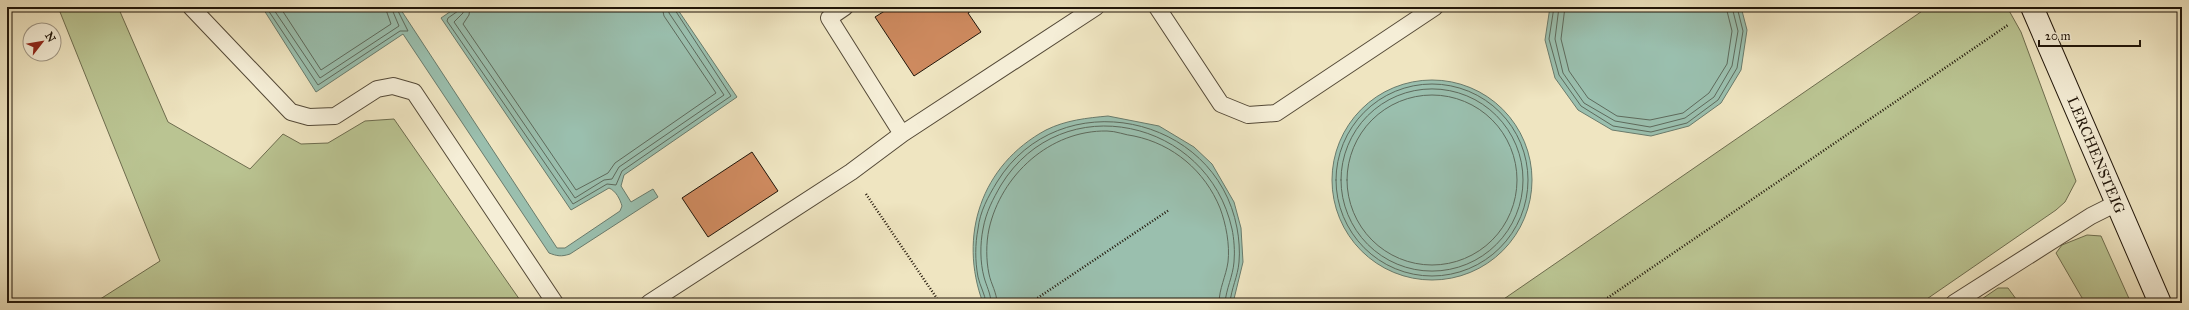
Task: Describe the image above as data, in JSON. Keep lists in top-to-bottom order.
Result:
{
  "streets": {
    "street": ["LERCHENSTEIG"]
  },
  "scale_bar": "20 m",
  "north": "top right"
}
